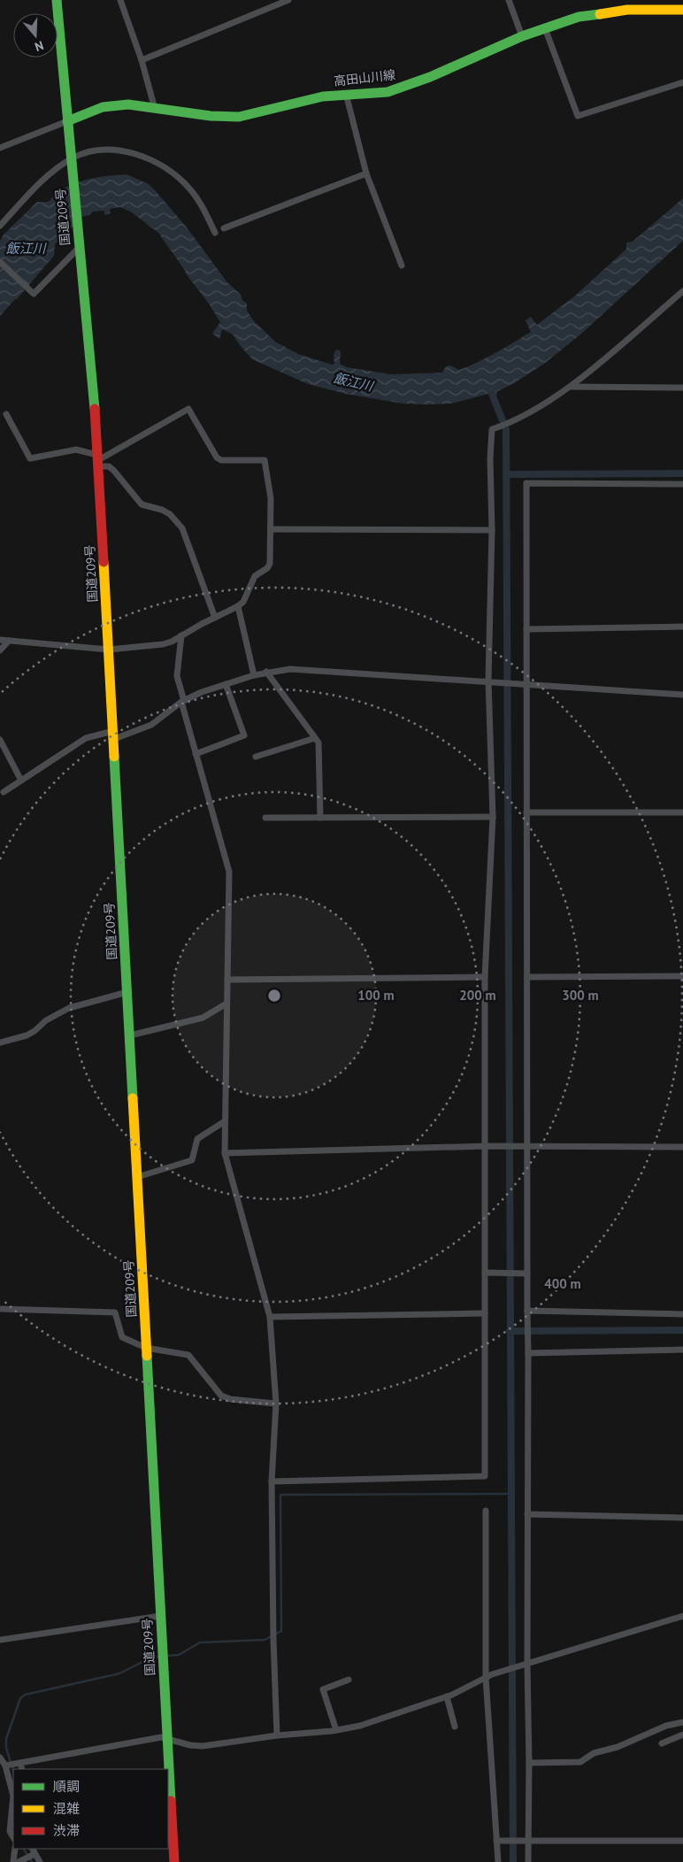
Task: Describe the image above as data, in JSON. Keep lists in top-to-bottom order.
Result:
{
  "streets": {
    "main road": ["高田山川線", "国道209号"]
  },
  "crossings": [
    ["高田山川線", "国道209号"]
  ],
  "water": ["飯江川"],
  "legend": ["順調", "混雑", "渋滞"],
  "north": "bottom",
  "rings": [
    "100 m",
    "200 m",
    "300 m",
    "400 m"
  ]
}
